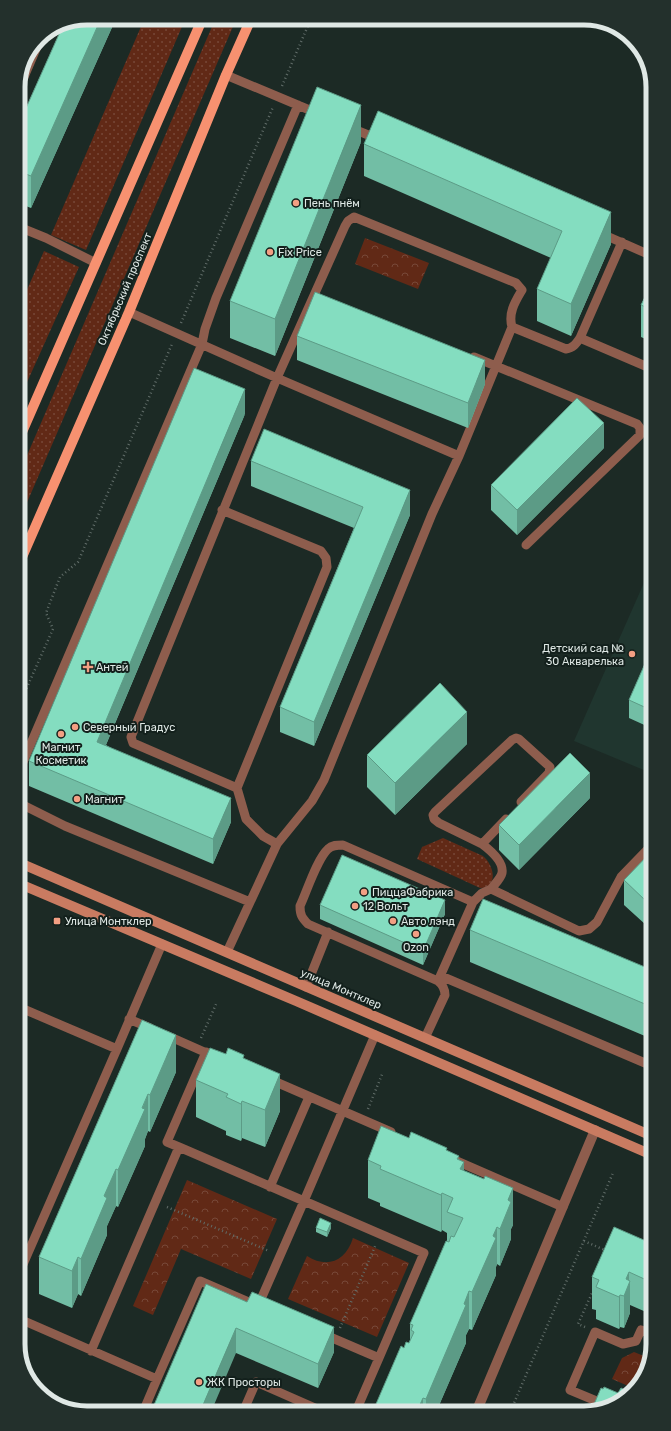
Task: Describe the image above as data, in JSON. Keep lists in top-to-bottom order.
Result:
{
  "streets": {
    "main road": ["Октябрьский проспект"],
    "street": ["улица Монтклер"]
  },
  "places": {
    "other": [
      "Пень пнём",
      "Fix Price",
      "Детский сад № 30 Акварелька",
      "Северный Градус",
      "Магнит Косметик",
      "Магнит",
      "ПиццаФабрика",
      "12 Вольт",
      "Авто лэнд",
      "Ozon",
      "ЖК Просторы"
    ],
    "health": ["Антей"],
    "transit": ["Улица Монтклер"]
  }
}
